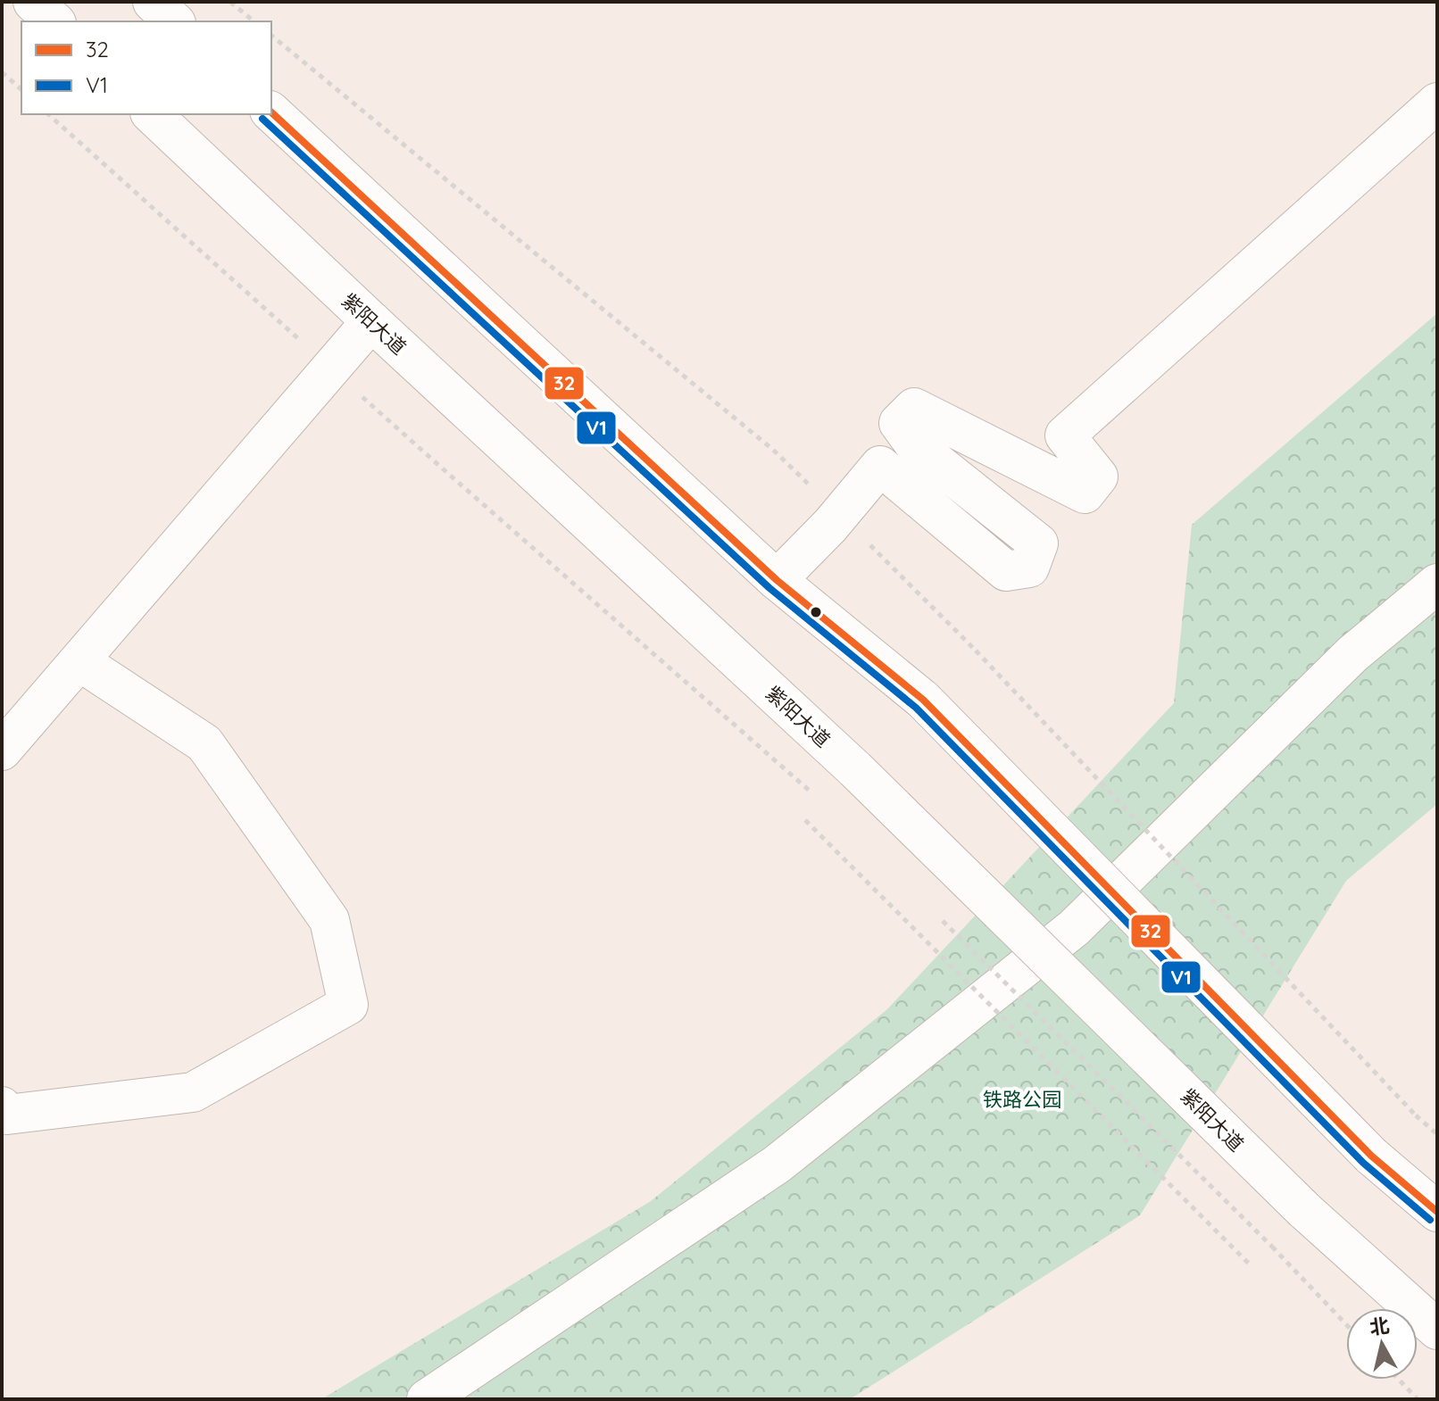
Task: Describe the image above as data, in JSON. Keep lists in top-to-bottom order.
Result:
{
  "streets": {
    "street": ["紫阳大道"]
  },
  "parks": ["铁路公园"],
  "lines": ["transit line 32", "transit line V1"],
  "legend": ["32", "V1"],
  "north": "top"
}
